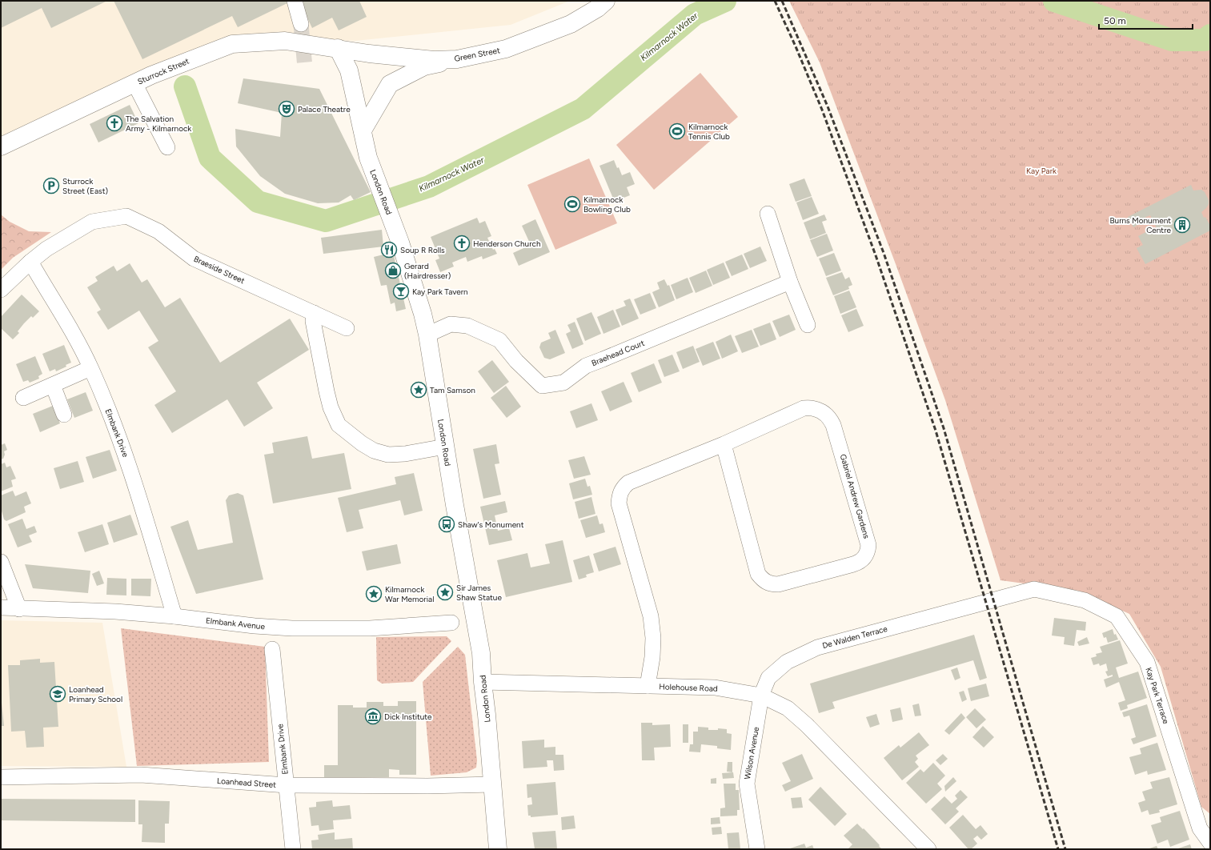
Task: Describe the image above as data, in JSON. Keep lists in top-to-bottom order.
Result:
{
  "streets": {
    "main road": ["Green Street", "Sturrock Street", "London Road"],
    "street": [
      "Braeside Street",
      "Braehead Court",
      "Elmbank Drive",
      "Gabriel Andrew Gardens",
      "Elmbank Avenue",
      "De Walden Terrace",
      "Holehouse Road",
      "Kay Park Terrace",
      "Wilson Avenue",
      "Loanhead Street"
    ]
  },
  "crossings": [
    ["Green Street", "Sturrock Street"],
    ["Green Street", "London Road"],
    ["Sturrock Street", "London Road"],
    ["London Road", "Braehead Court"],
    ["London Road", "Holehouse Road"],
    ["London Road", "Loanhead Street"],
    ["Braeside Street", "Elmbank Drive"],
    ["Elmbank Drive", "Elmbank Avenue"],
    ["Elmbank Drive", "Loanhead Street"],
    ["Gabriel Andrew Gardens", "Holehouse Road"],
    ["De Walden Terrace", "Holehouse Road"],
    ["De Walden Terrace", "Kay Park Terrace"],
    ["De Walden Terrace", "Wilson Avenue"],
    ["Holehouse Road", "Wilson Avenue"]
  ],
  "water": ["Kilmarnock Water"],
  "parks": ["Kay Park"],
  "places": {
    "theatre": ["Palace Theatre"],
    "church": ["The Salvation Army - Kilmarnock", "Henderson Church"],
    "sports": ["Kilmarnock Tennis Club", "Kilmarnock Bowling Club"],
    "parking": ["Sturrock Street (East)"],
    "building": ["Burns Monument Centre"],
    "restaurant": ["Soup R Rolls"],
    "shop": ["Gerard (Hairdresser)"],
    "bar": ["Kay Park Tavern"],
    "place": ["Tam Samson", "Sir James Shaw Statue", "Kilmarnock War Memorial"],
    "bus stop": ["Shaw's Monument"],
    "school or university": ["Loanhead Primary School"],
    "museum": ["Dick Institute"]
  },
  "scale_bar": "50 m"
}
